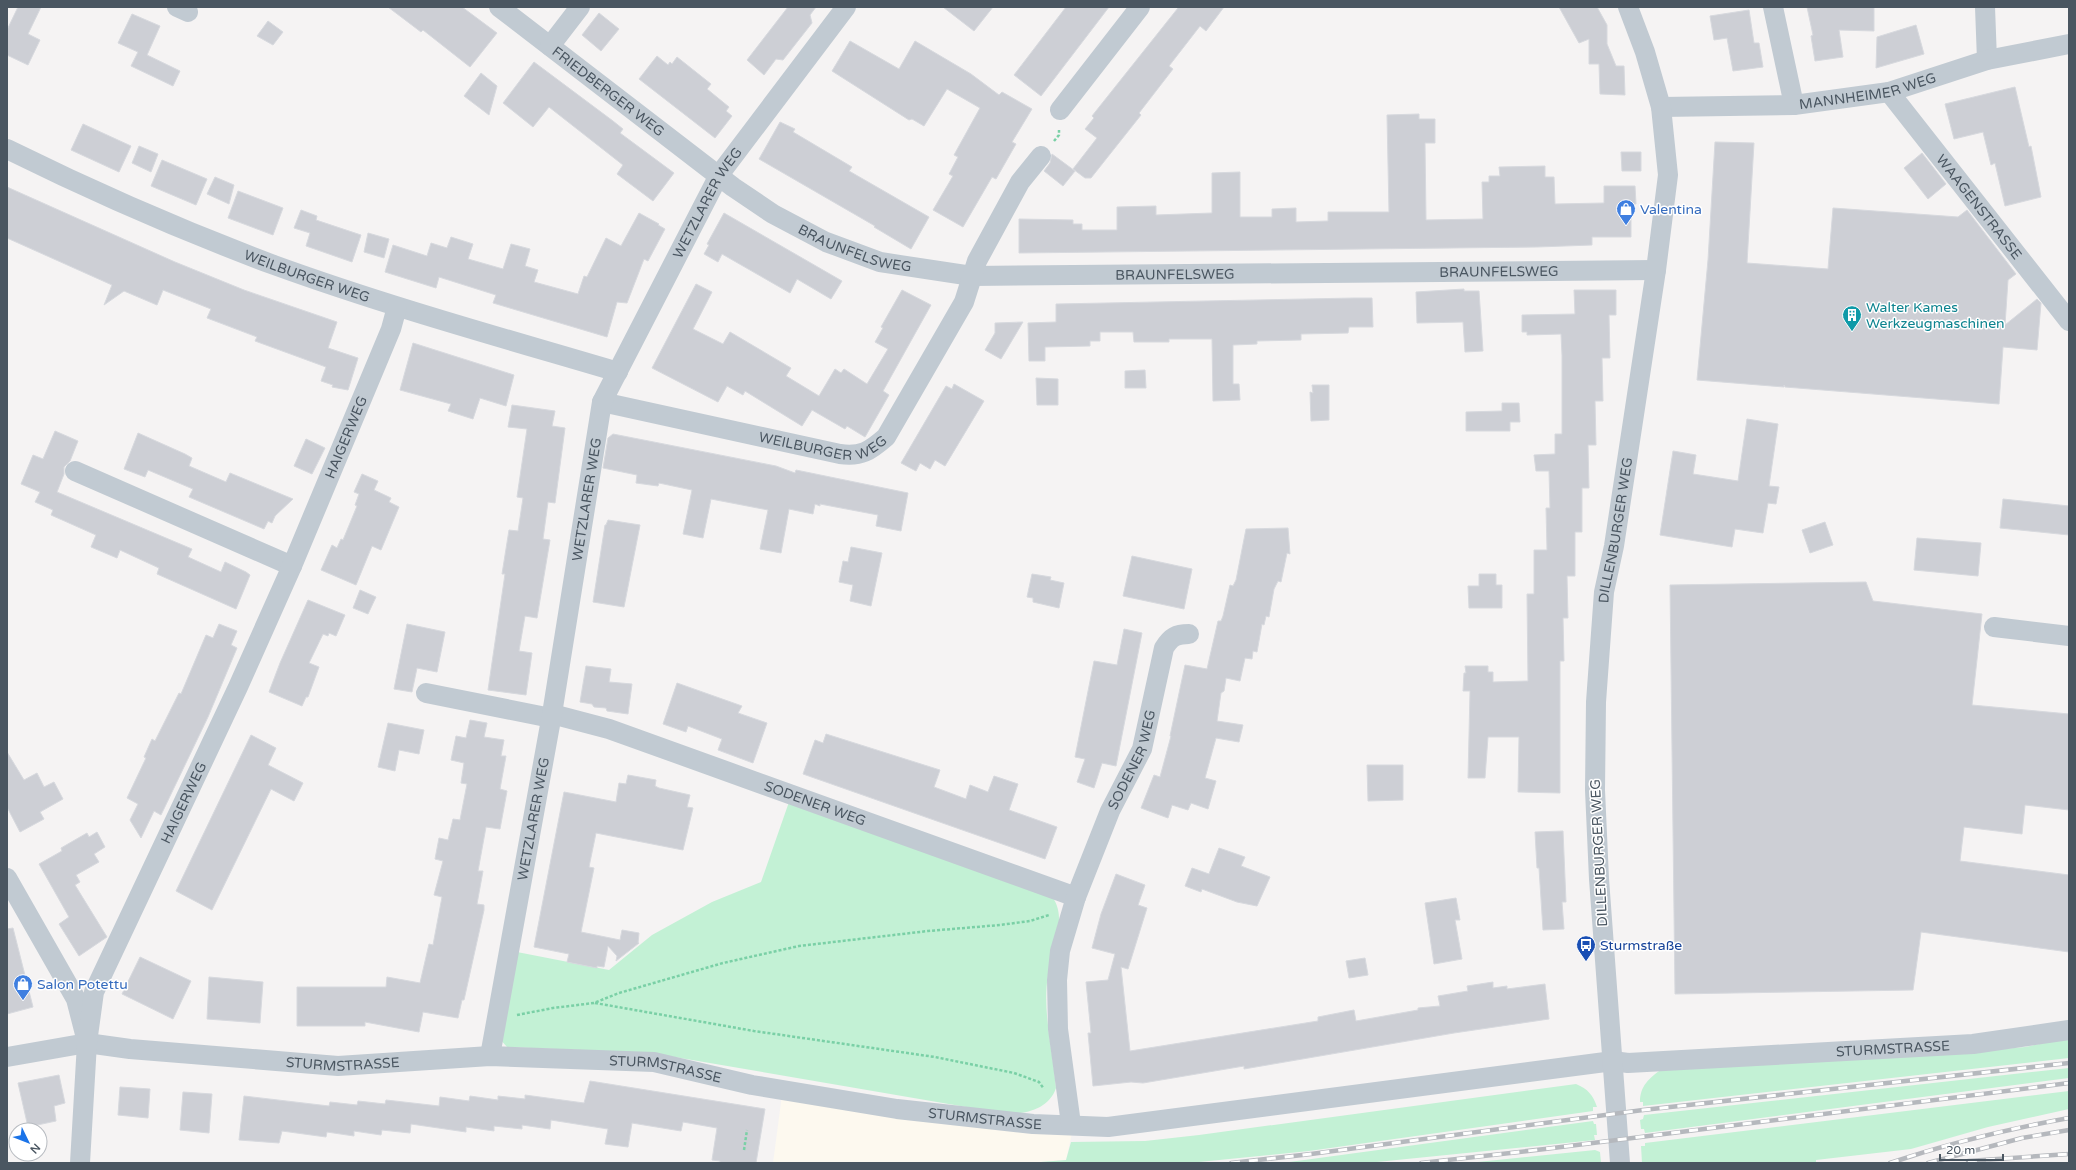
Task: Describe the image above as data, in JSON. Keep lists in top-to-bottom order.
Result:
{
  "streets": {
    "street": [
      "MANNHEIMER WEG",
      "FRIEDBERGER WEG",
      "WETZLARER WEG",
      "WAAGENSTRASSE",
      "BRAUNFELSWEG",
      "WEILBURGER WEG",
      "HAIGERWEG",
      "DILLENBURGER WEG",
      "SODENER WEG",
      "STURMSTRASSE"
    ]
  },
  "crossings": [
    ["MANNHEIMER WEG", "WAAGENSTRASSE"],
    ["MANNHEIMER WEG", "DILLENBURGER WEG"],
    ["FRIEDBERGER WEG", "WETZLARER WEG"],
    ["FRIEDBERGER WEG", "BRAUNFELSWEG"],
    ["WETZLARER WEG", "BRAUNFELSWEG"],
    ["WETZLARER WEG", "WEILBURGER WEG"],
    ["WETZLARER WEG", "SODENER WEG"],
    ["WETZLARER WEG", "STURMSTRASSE"],
    ["BRAUNFELSWEG", "WEILBURGER WEG"],
    ["BRAUNFELSWEG", "DILLENBURGER WEG"],
    ["WEILBURGER WEG", "HAIGERWEG"],
    ["HAIGERWEG", "STURMSTRASSE"],
    ["DILLENBURGER WEG", "STURMSTRASSE"],
    ["SODENER WEG", "STURMSTRASSE"]
  ],
  "places": {
    "shop": ["Valentina", "Salon Potettu"],
    "building": ["Walter Kames Werkzeugmaschinen"],
    "bus stop": ["Sturmstraße"]
  },
  "scale_bar": "20 m",
  "north": "bottom right"
}
